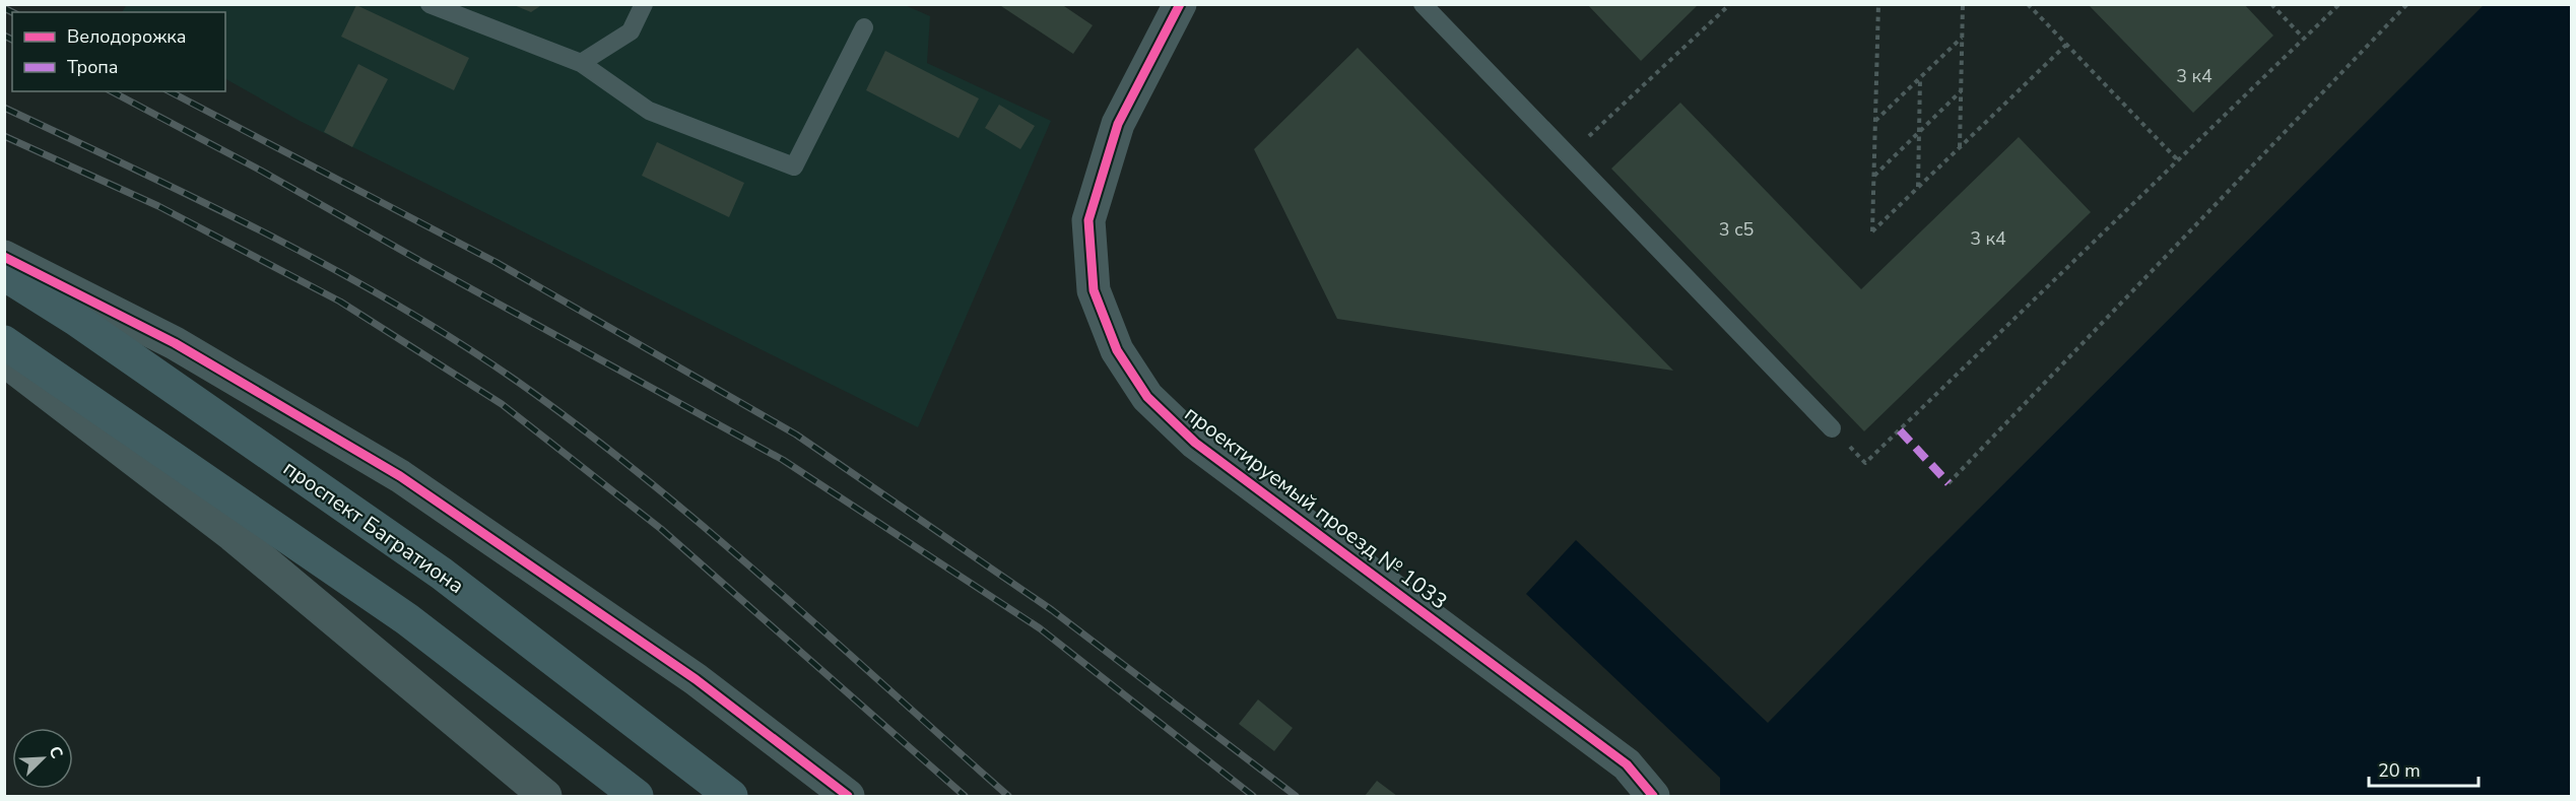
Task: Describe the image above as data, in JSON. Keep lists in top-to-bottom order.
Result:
{
  "streets": {
    "main road": ["проспект Багратиона"],
    "street": ["проектируемый проезд № 1033"]
  },
  "house_numbers": ["3 к4", "3 c5", "3 к4"],
  "legend": ["Велодорожка", "Тропа"],
  "scale_bar": "20 m",
  "north": "top right"
}
